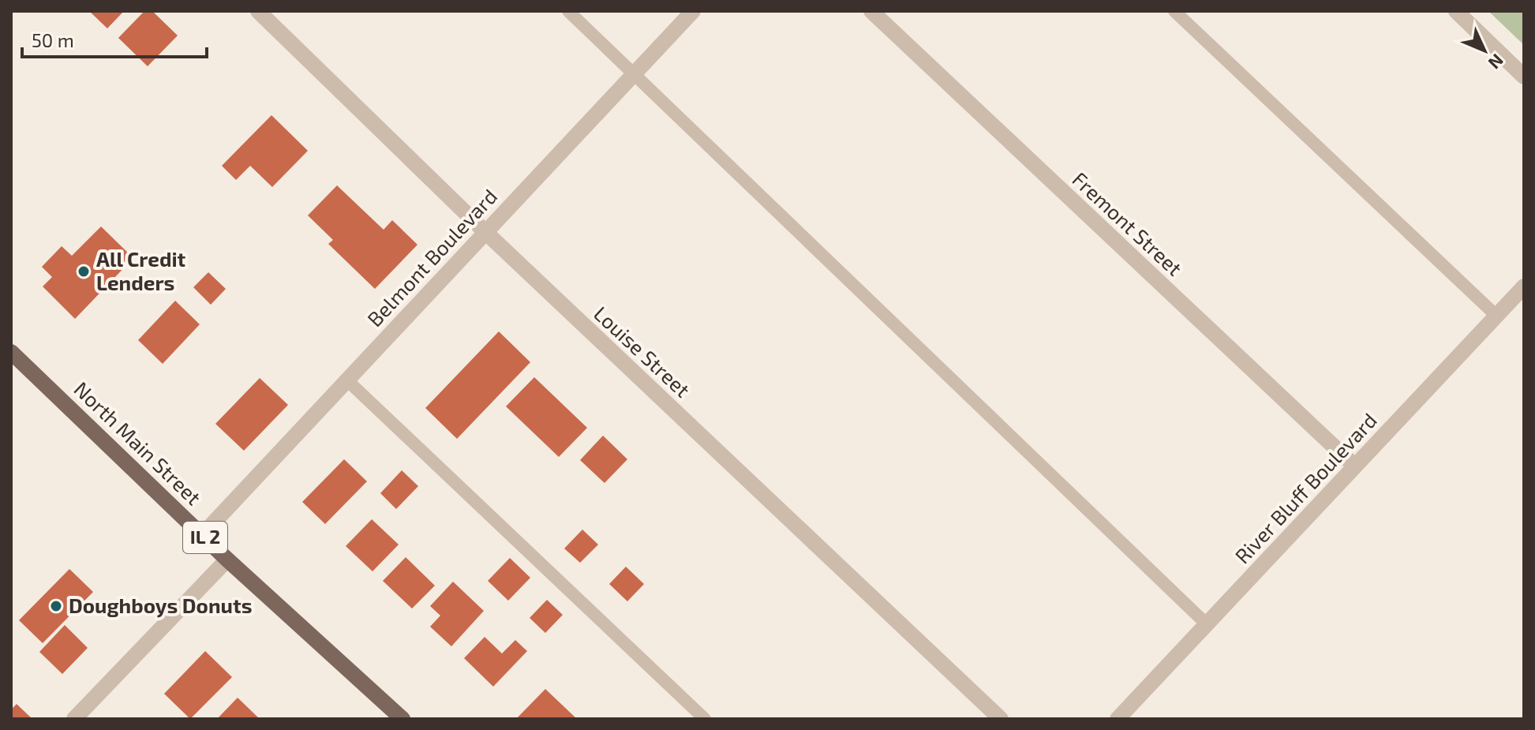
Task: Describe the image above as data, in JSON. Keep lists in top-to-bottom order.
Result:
{
  "streets": {
    "main road": ["North Main Street", "IL 2"],
    "street": [
      "Fremont Street",
      "Belmont Boulevard",
      "Louise Street",
      "River Bluff Boulevard"
    ]
  },
  "crossings": [
    ["Fremont Street", "River Bluff Boulevard"],
    ["Belmont Boulevard", "Louise Street"],
    ["Belmont Boulevard", "North Main Street"]
  ],
  "places": ["All Credit Lenders", "Doughboys Donuts"],
  "scale_bar": "50 m",
  "north": "bottom right"
}
